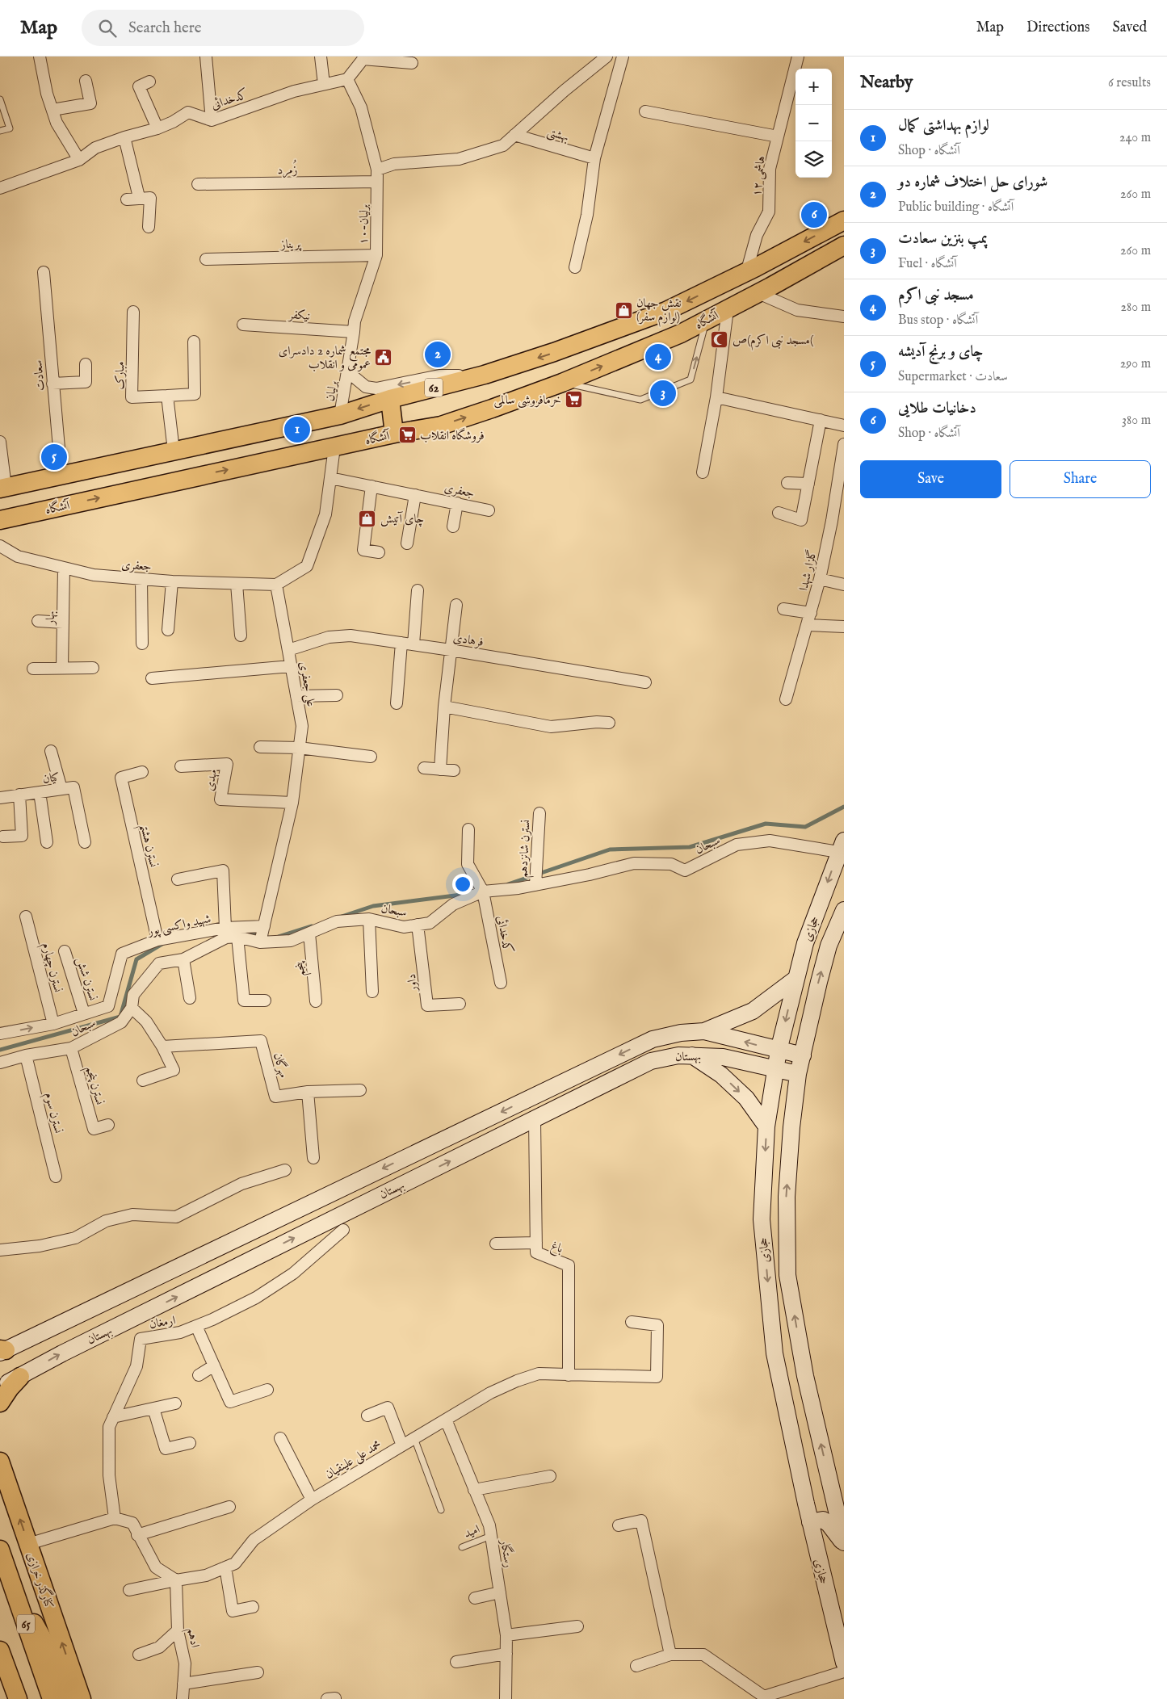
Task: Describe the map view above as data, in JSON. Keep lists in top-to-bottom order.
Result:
{
  "streets": {
    "main road": [
      "آتشگاه",
      "62",
      "حجازی",
      "بهستان",
      "کنارگذر خرازی",
      "65"
    ],
    "street": [
      "کدخدائی",
      "بهشتی",
      "زُمرد",
      "۱۲ هاشمی",
      "۱۰-برلیان",
      "پریناز",
      "نیکفر",
      "سعادت",
      "مبارک",
      "برلیان",
      "جعفری",
      "گلزار شهدا",
      "بهار",
      "فرهادی",
      "علی جعفری",
      "کیان",
      "مهدی",
      "سبحان",
      "نسترن هشتم",
      "نسترن شانزدهم",
      "شهید واکسی پور",
      "نسترن چهارم",
      "پنجم",
      "نسترن شش",
      "داور",
      "مهرگان",
      "نسترن پنجم",
      "نسترن سوم",
      "باغ",
      "ارمغان",
      "محمد علی علینقیان",
      "رستگار",
      "ادهم"
    ],
    "lane": ["امید"]
  },
  "crossings": [
    ["کدخدائی", "۱۰-برلیان"],
    ["کدخدائی", "سبحان"],
    ["زُمرد", "۱۰-برلیان"],
    ["۱۲ هاشمی", "آتشگاه"],
    ["۱۰-برلیان", "پریناز"],
    ["۱۰-برلیان", "نیکفر"],
    ["۱۰-برلیان", "برلیان"],
    ["آتشگاه", "سعادت"],
    ["آتشگاه", "برلیان"],
    ["جعفری", "بهار"],
    ["جعفری", "علی جعفری"],
    ["فرهادی", "علی جعفری"],
    ["علی جعفری", "مهدی"],
    ["علی جعفری", "سبحان"],
    ["علی جعفری", "شهید واکسی پور"],
    ["سبحان", "نسترن شانزدهم"],
    ["سبحان", "حجازی"],
    ["سبحان", "پنجم"],
    ["سبحان", "داور"],
    ["سبحان", "نسترن پنجم"],
    ["سبحان", "نسترن سوم"],
    ["نسترن هشتم", "شهید واکسی پور"],
    ["شهید واکسی پور", "نسترن چهارم"],
    ["شهید واکسی پور", "نسترن شش"],
    ["حجازی", "بهستان"],
    ["بهستان", "باغ"],
    ["باغ", "محمد علی علینقیان"],
    ["محمد علی علینقیان", "رستگار"],
    ["محمد علی علینقیان", "ادهم"],
    ["امید", "رستگار"]
  ],
  "places": {
    "shop": ["نقش جهان (لوازم سفر)", "چای آتیش"],
    "mosque": ["مسجد نبی اکرم)ص("],
    "public building": ["مجتمع شماره 2 دادسرای عمومی و انقلاب"],
    "supermarket": ["خرمافروشی سالمی", "فروشگاه انقلاب"]
  },
  "page": {
    "header": "Map",
    "search": "Search here",
    "nav": ["Map", "Directions", "Saved"],
    "heading": ["Nearby", "6 results"],
    "map_buttons": ["+", "−"],
    "list": [
      {
        "mark": "1",
        "name": "لوازم بهداشتی کمال",
        "note": "Shop · آتشگاه",
        "value": "240 m"
      },
      {
        "mark": "2",
        "name": "شورای حل اختلاف شماره دو",
        "note": "Public building · آتشگاه",
        "value": "260 m"
      },
      {
        "mark": "3",
        "name": "پمپ بنزین سعادت",
        "note": "Fuel · آتشگاه",
        "value": "260 m"
      },
      {
        "mark": "4",
        "name": "مسجد نبی اکرم",
        "note": "Bus stop · آتشگاه",
        "value": "280 m"
      },
      {
        "mark": "5",
        "name": "چای و برنج آدیشه",
        "note": "Supermarket · سعادت",
        "value": "290 m"
      },
      {
        "mark": "6",
        "name": "دخانیات طلایی",
        "note": "Shop · آتشگاه",
        "value": "380 m"
      }
    ],
    "pins": [
      "6",
      "2",
      "4",
      "3",
      "1",
      "5"
    ],
    "buttons": ["Save", "Share"]
  }
}
